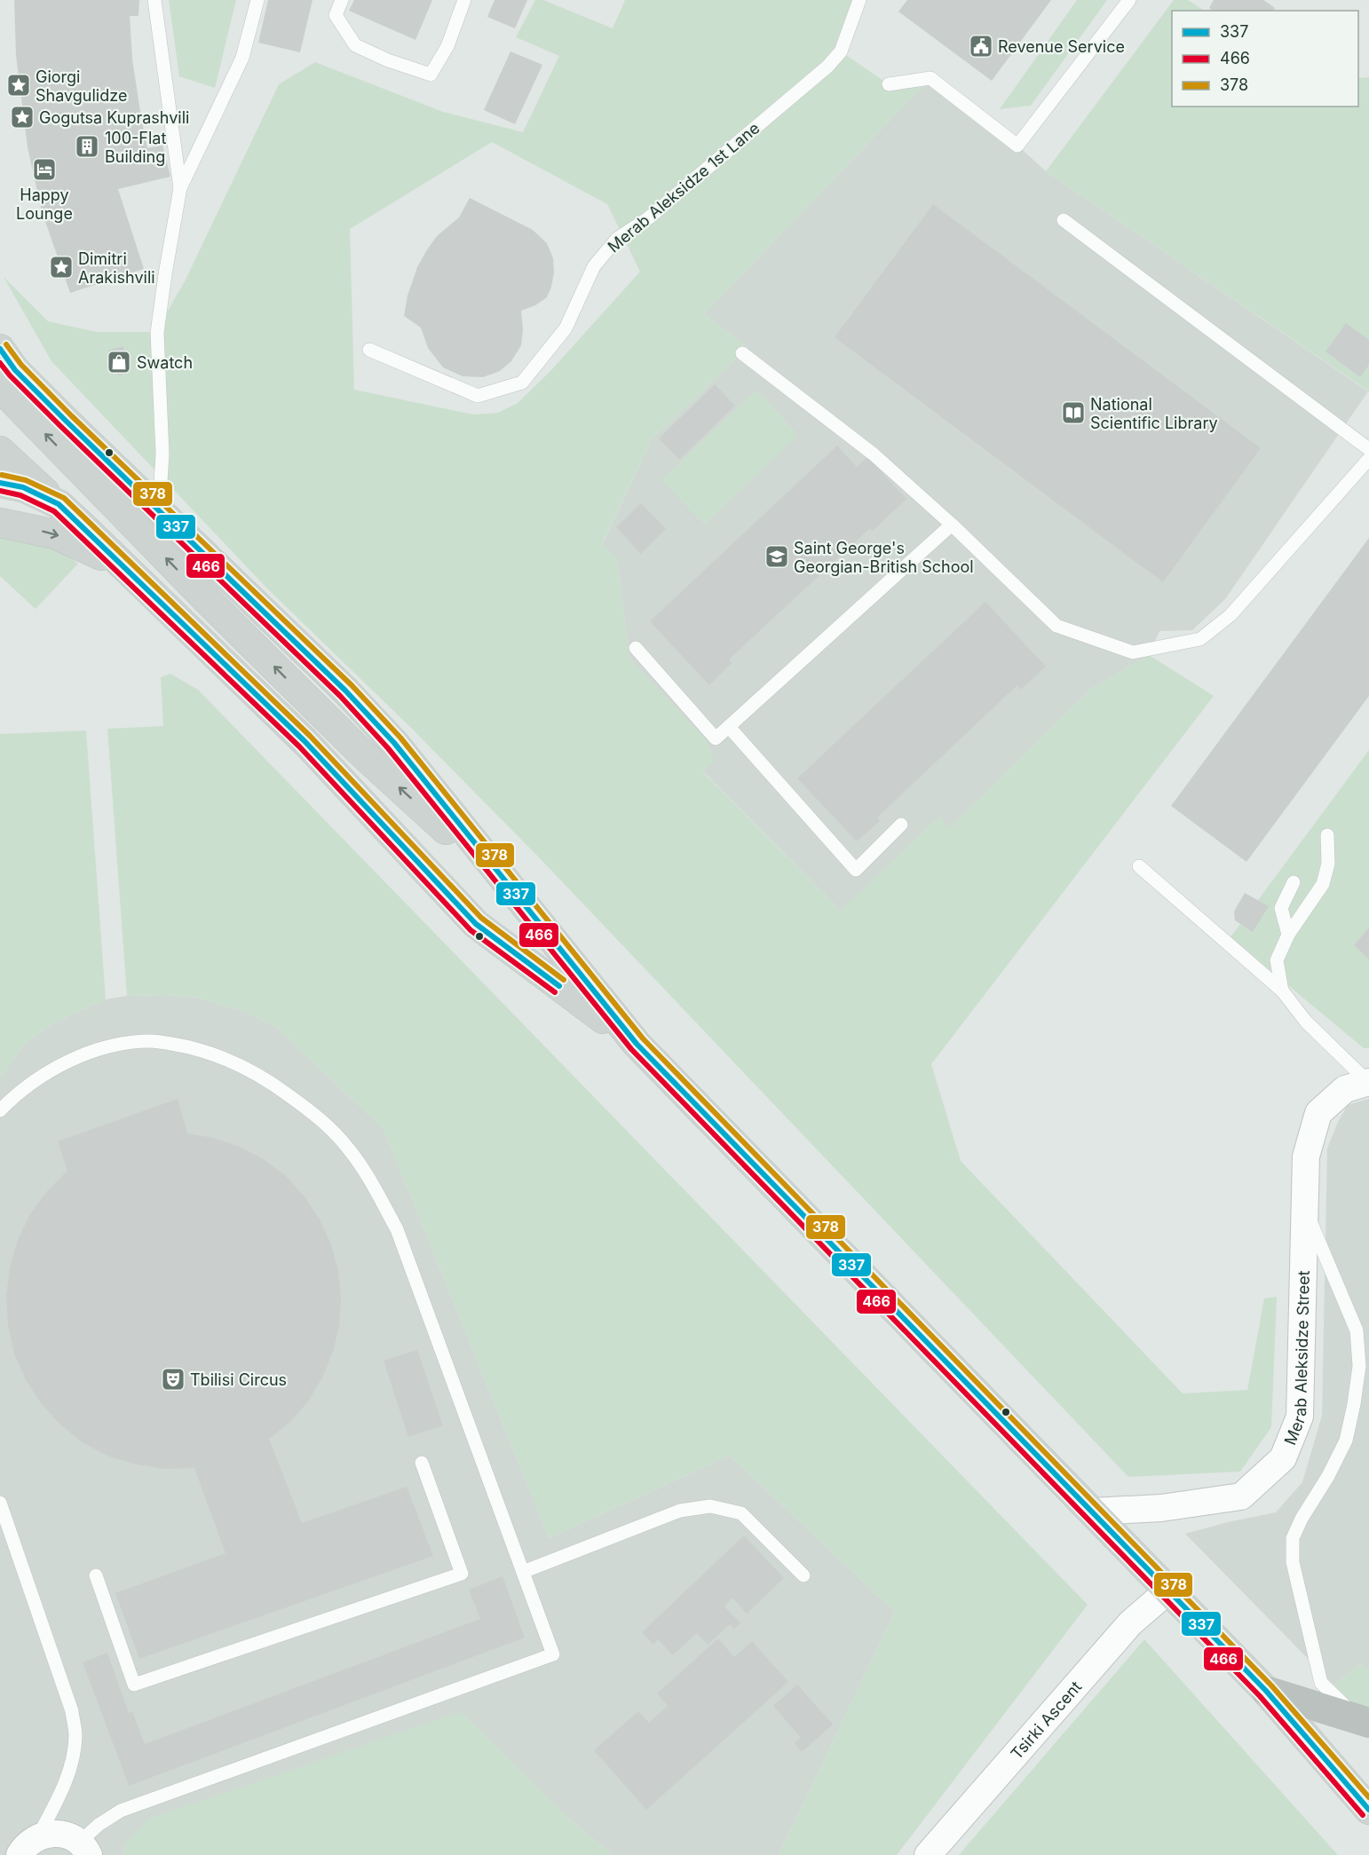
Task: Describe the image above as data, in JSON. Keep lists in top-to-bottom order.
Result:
{
  "streets": {
    "street": ["Merab Aleksidze Street", "Tsirki Ascent"],
    "lane": ["Merab Aleksidze 1st Lane"]
  },
  "places": {
    "public building": ["Revenue Service"],
    "place": ["Giorgi Shavgulidze", "Gogutsa Kuprashvili", "Dimitri Arakishvili"],
    "building": ["100-Flat Building"],
    "hotel": ["Happy Lounge"],
    "shop": ["Swatch"],
    "library": ["National Scientific Library"],
    "school or university": ["Saint George's Georgian-British School"],
    "theatre": ["Tbilisi Circus"]
  },
  "lines": ["transit line 378", "transit line 337", "transit line 466"],
  "legend": ["337", "466", "378"]
}
